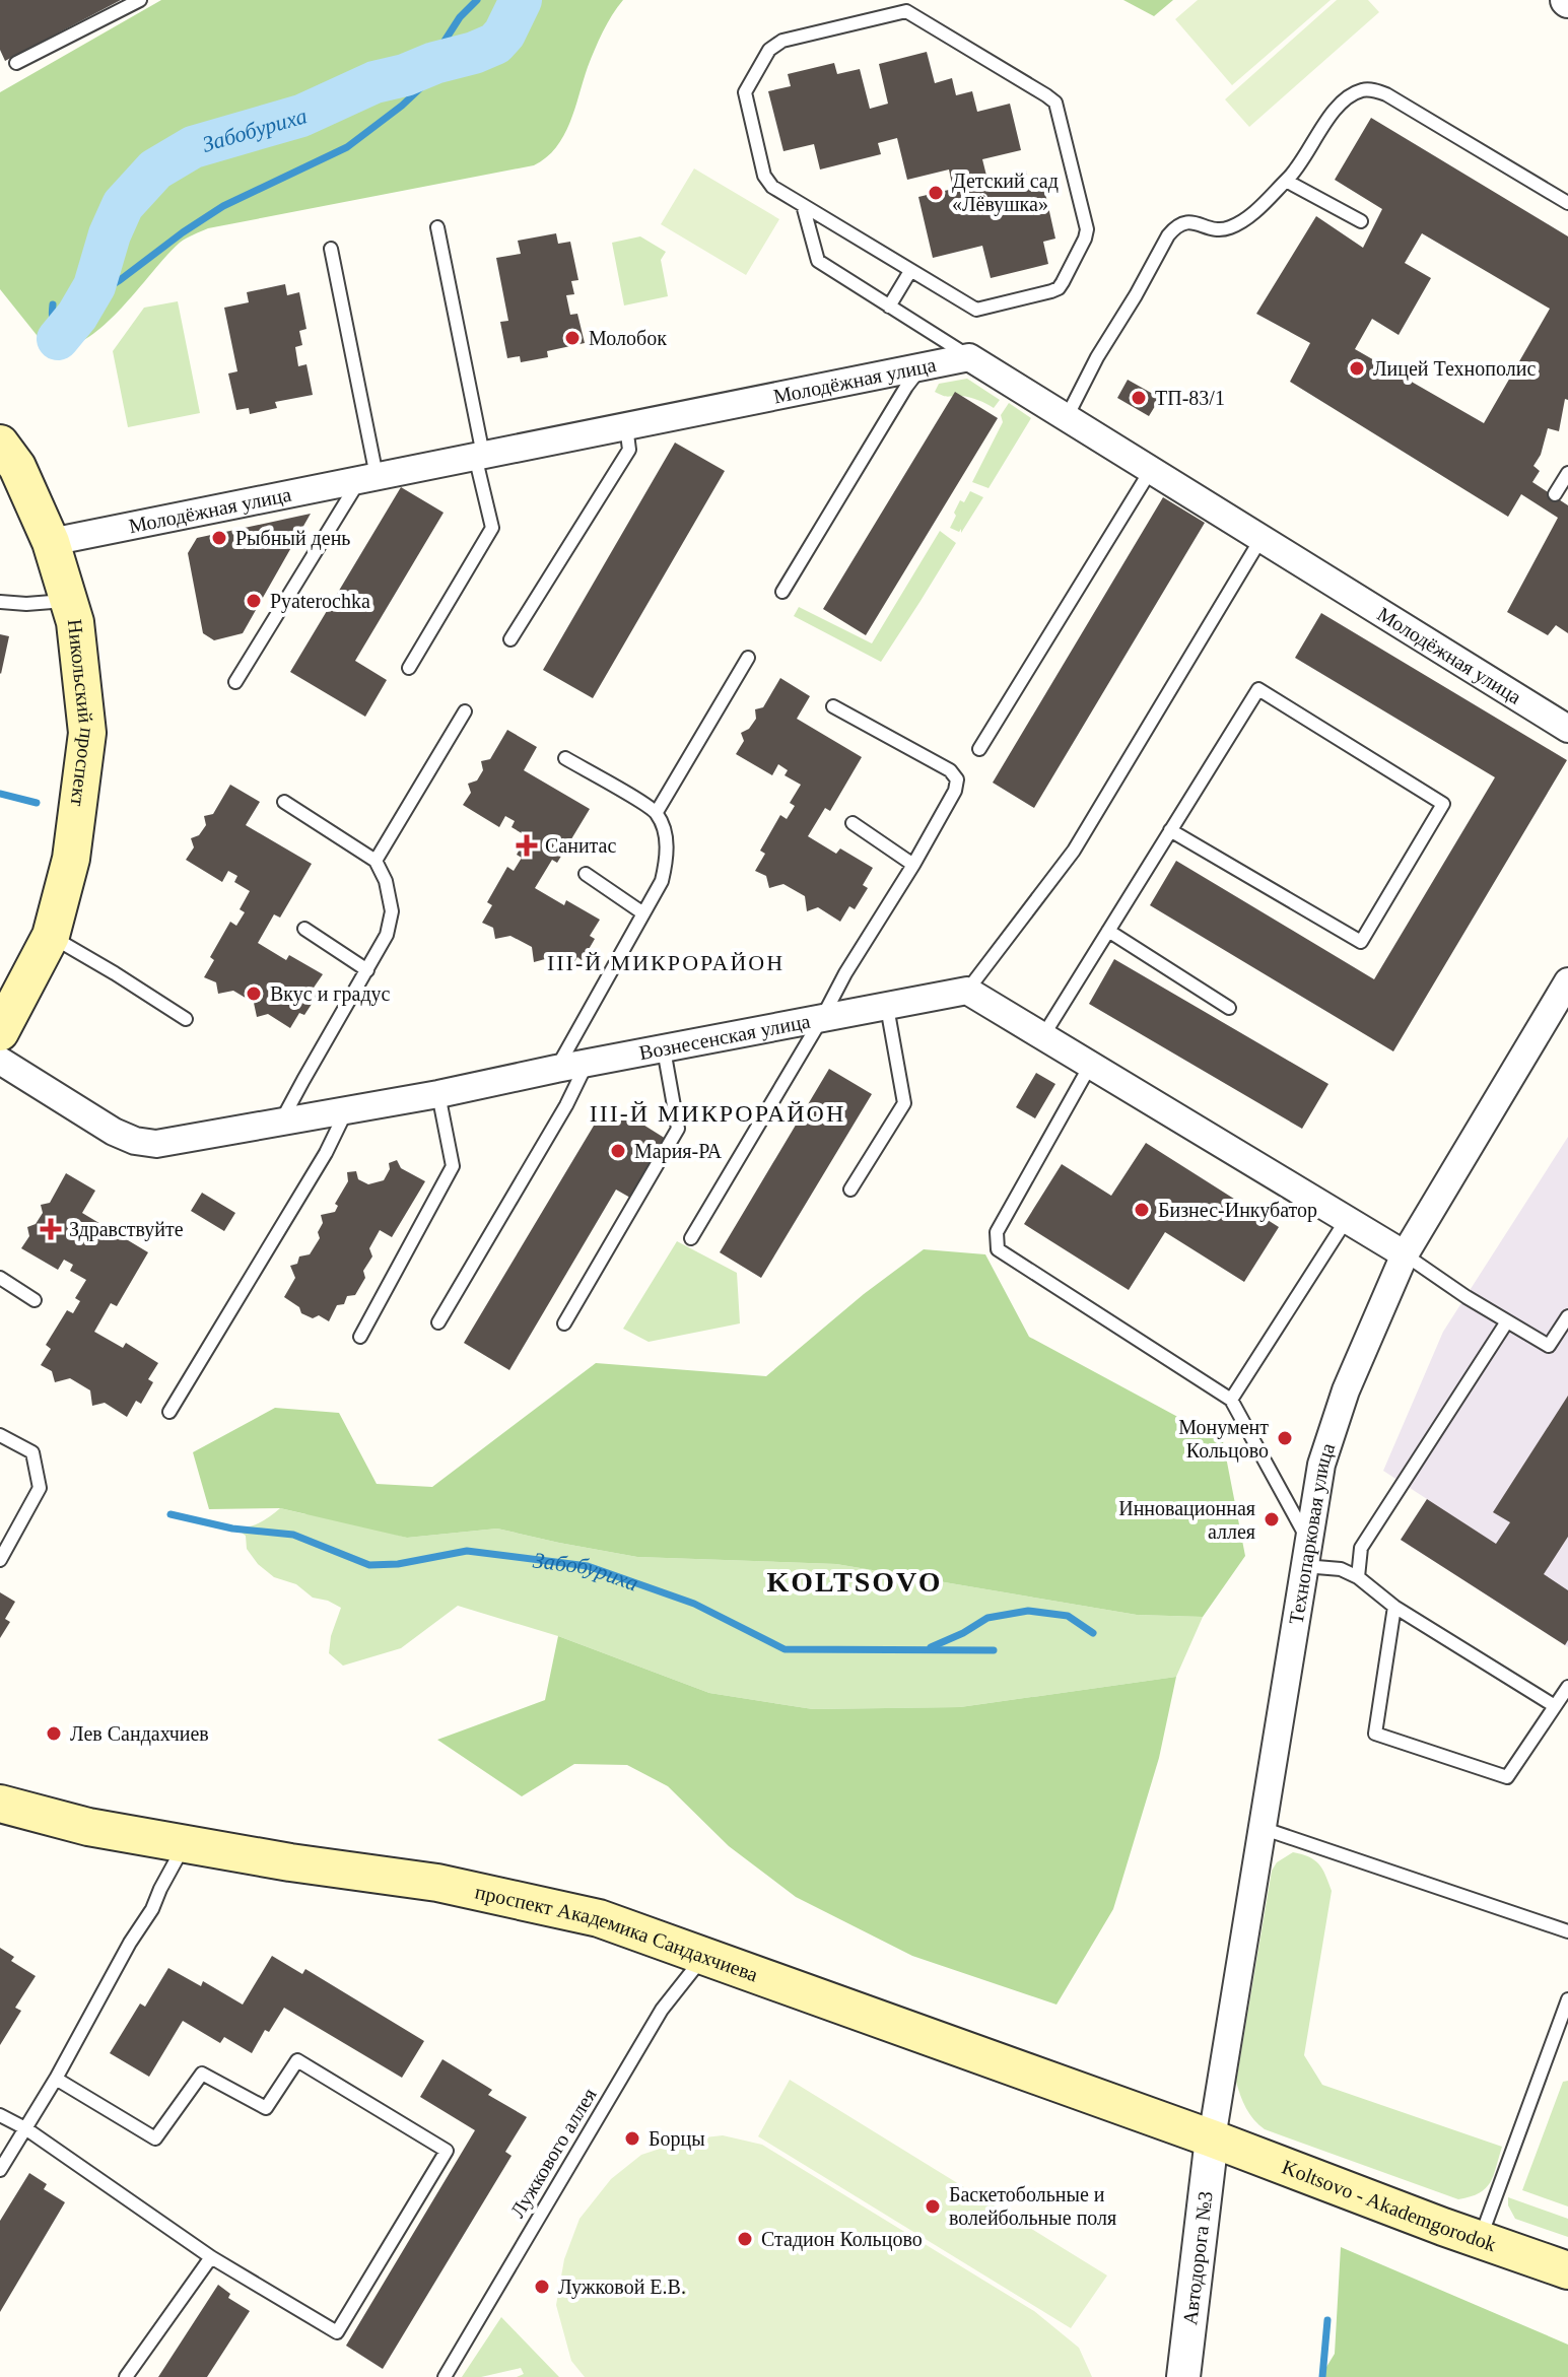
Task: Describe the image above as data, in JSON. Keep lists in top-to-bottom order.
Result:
{
  "streets": {
    "main road": ["Никольский проспект", "проспект Академика Сандахчиева", "Koltsovo - Akademgorodok"],
    "street": [
      "Молодёжная улица",
      "Вознесенская улица",
      "Технопарковая улица",
      "Автодорога №3"
    ],
    "lane": ["Лужкового аллея"]
  },
  "crossings": [
    ["Молодёжная улица", "Никольский проспект"],
    ["Технопарковая улица", "проспект Академика Сандахчиева"],
    ["Технопарковая улица", "Koltsovo - Akademgorodok"],
    ["Технопарковая улица", "Автодорога №3"],
    ["проспект Академика Сандахчиева", "Лужкового аллея"],
    ["проспект Академика Сандахчиева", "Koltsovo - Akademgorodok"],
    ["проспект Академика Сандахчиева", "Автодорога №3"],
    ["Koltsovo - Akademgorodok", "Автодорога №3"]
  ],
  "districts": ["III-Й МИКРОРАЙОН", "III-Й МИКРОРАЙОН", "KOLTSOVO"],
  "water": ["Забобуриха"],
  "places": {
    "other": [
      "Детский сад «Лёвушка»",
      "Молобок",
      "Лицей Технополис",
      "ТП-83/1",
      "Рыбный день",
      "Pyaterochka",
      "Вкус и градус",
      "Мария-РА",
      "Бизнес-Инкубатор",
      "Монумент Кольцово",
      "Инновационная аллея",
      "Лев Сандахчиев",
      "Борцы",
      "Баскетобольные и волейбольные поля",
      "Стадион Кольцово",
      "Лужковой Е.В."
    ],
    "health": ["Санитас", "Здравствуйте"]
  }
}
